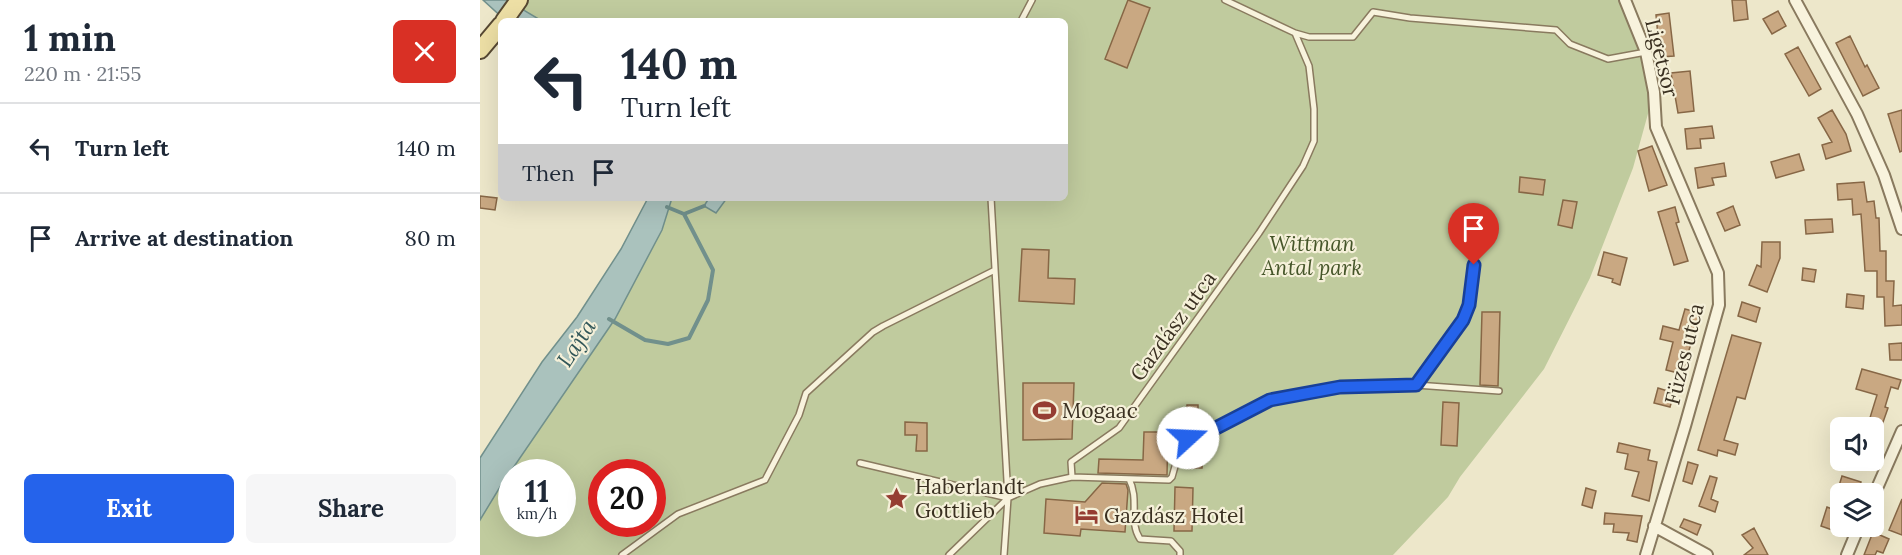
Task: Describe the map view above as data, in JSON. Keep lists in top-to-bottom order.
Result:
{
  "streets": {
    "street": ["Ligetsor", "Füzes utca"],
    "lane": ["Gazdász utca"]
  },
  "crossings": [
    ["Ligetsor", "Füzes utca"]
  ],
  "water": ["Lajta"],
  "parks": ["Wittman Antal park"],
  "places": {
    "sports": ["Mogaac"],
    "place": ["Haberlandt Gottlieb"],
    "hotel": ["Gazdász Hotel"]
  },
  "page": {
    "heading": ["1 min", "220 m · 21:55"],
    "turn": ["140 m", "Turn left"],
    "list": [
      {
        "name": "Turn left",
        "value": "140 m"
      },
      {
        "name": "Arrive at destination",
        "value": "80 m"
      }
    ],
    "then": "Then",
    "speed": "11 km/h",
    "limit": "20",
    "buttons": ["Exit", "Share"]
  }
}
